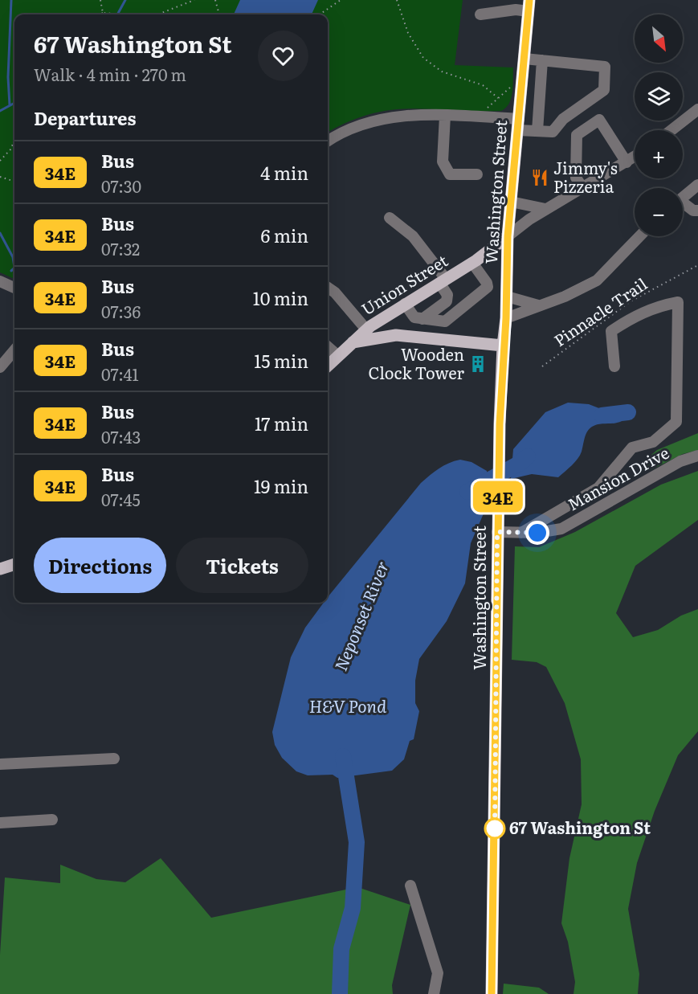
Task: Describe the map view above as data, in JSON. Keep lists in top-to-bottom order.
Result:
{
  "streets": {
    "main road": ["Washington Street", "Union Street"],
    "street": ["Mansion Drive"],
    "path": ["Pinnacle Trail"]
  },
  "crossings": [
    ["Washington Street", "Union Street"],
    ["Washington Street", "Mansion Drive"]
  ],
  "water": ["Neponset River", "H&V Pond"],
  "places": {
    "restaurant": ["Jimmy's Pizzeria"],
    "building": ["Wooden Clock Tower"],
    "other": ["67 Washington St"]
  },
  "lines": ["bus line 34E"],
  "north": "bottom right",
  "page": {
    "on_map": "34E",
    "map_buttons": ["+", "−"],
    "heading": [
      ["67 Washington St", "Walk · 4 min · 270 m"],
      "Departures"
    ],
    "list": [
      {
        "mark": "34E",
        "name": "Bus",
        "note": "07:30",
        "value": "4 min"
      },
      {
        "mark": "34E",
        "name": "Bus",
        "note": "07:32",
        "value": "6 min"
      },
      {
        "mark": "34E",
        "name": "Bus",
        "note": "07:36",
        "value": "10 min"
      },
      {
        "mark": "34E",
        "name": "Bus",
        "note": "07:41",
        "value": "15 min"
      },
      {
        "mark": "34E",
        "name": "Bus",
        "note": "07:43",
        "value": "17 min"
      },
      {
        "mark": "34E",
        "name": "Bus",
        "note": "07:45",
        "value": "19 min"
      }
    ],
    "buttons": ["Directions", "Tickets"]
  }
}
